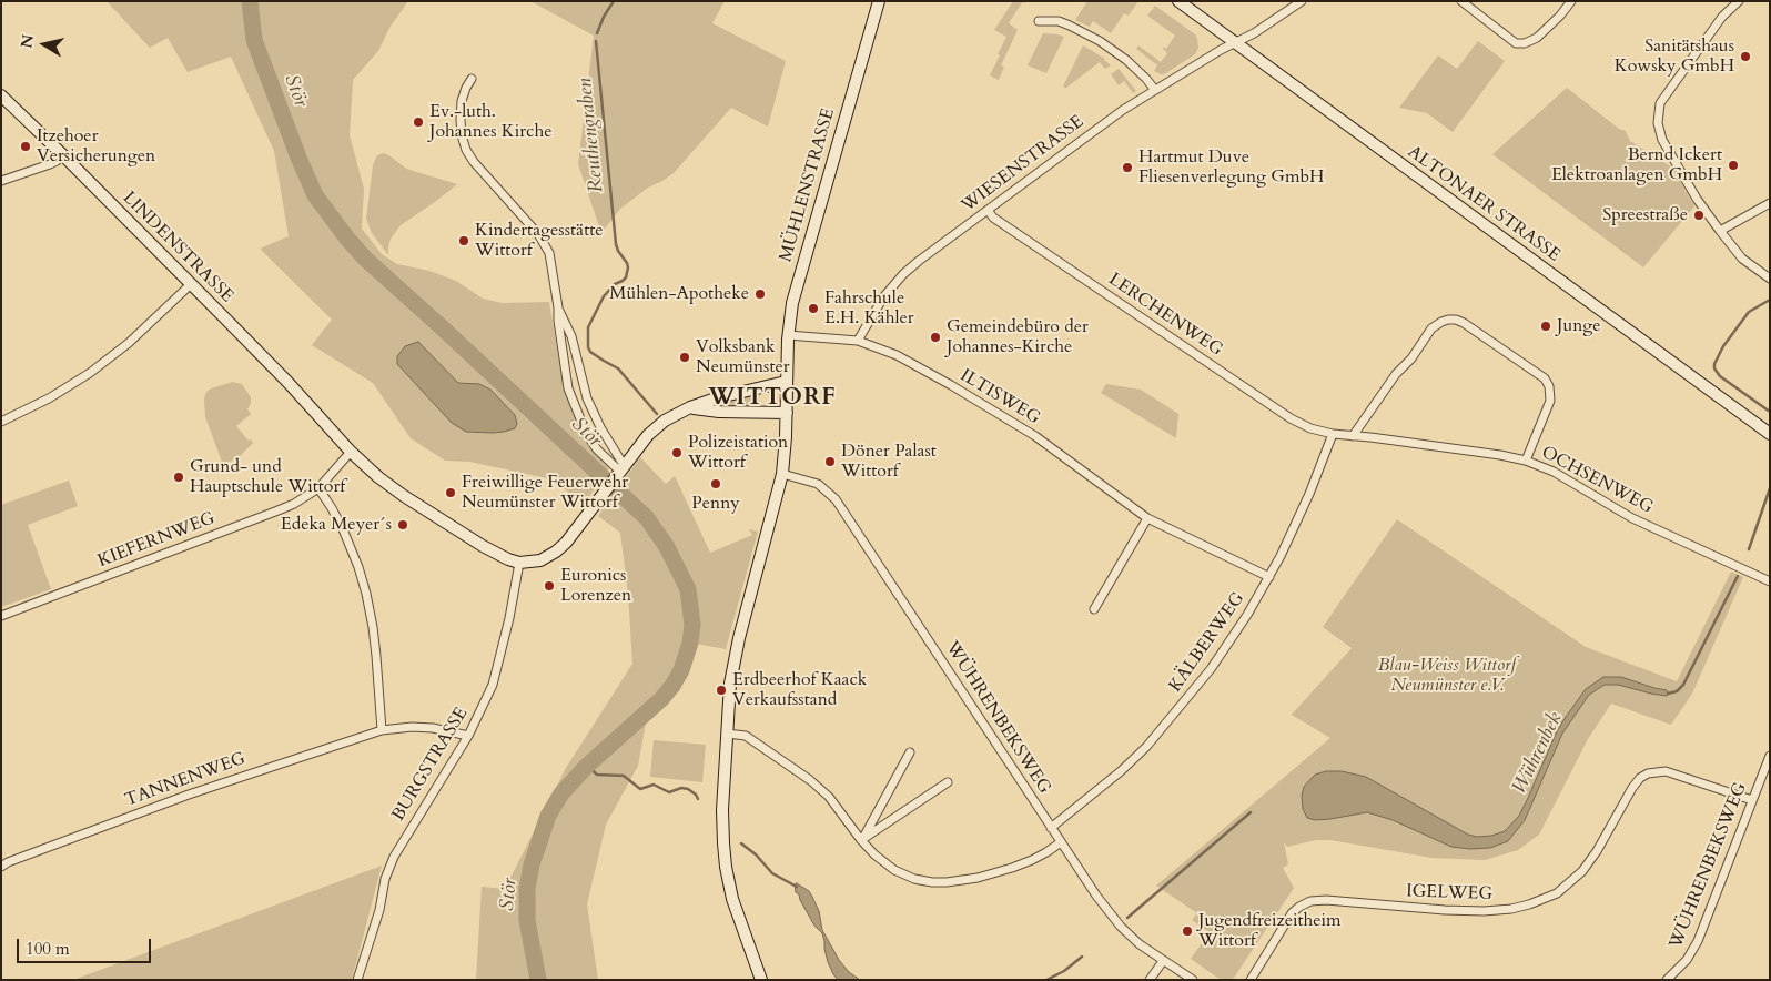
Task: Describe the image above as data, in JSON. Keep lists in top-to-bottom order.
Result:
{
  "streets": {
    "street": [
      "WIESENSTRASSE",
      "MÜHLENSTRASSE",
      "ALTONAER STRASSE",
      "LINDENSTRASSE",
      "LERCHENWEG",
      "ILTISWEG",
      "OCHSENWEG",
      "KIEFERNWEG",
      "KÄLBERWEG",
      "WÜHRENBEKSWEG",
      "BURGSTRASSE",
      "TANNENWEG",
      "IGELWEG"
    ]
  },
  "crossings": [
    ["WIESENSTRASSE", "ALTONAER STRASSE"],
    ["WIESENSTRASSE", "LERCHENWEG"],
    ["WIESENSTRASSE", "ILTISWEG"],
    ["MÜHLENSTRASSE", "ILTISWEG"],
    ["MÜHLENSTRASSE", "WÜHRENBEKSWEG"],
    ["LINDENSTRASSE", "KIEFERNWEG"],
    ["LERCHENWEG", "OCHSENWEG"],
    ["LERCHENWEG", "KÄLBERWEG"],
    ["ILTISWEG", "KÄLBERWEG"],
    ["OCHSENWEG", "KÄLBERWEG"],
    ["KÄLBERWEG", "WÜHRENBEKSWEG"],
    ["WÜHRENBEKSWEG", "IGELWEG"],
    ["BURGSTRASSE", "TANNENWEG"]
  ],
  "districts": ["WITTORF"],
  "water": ["Stör", "Reuthengraben", "Wührenbek"],
  "parks": ["Blau-Weiss Wittorf Neumünster e.V."],
  "places": [
    "Sanitätshaus Kowsky GmbH",
    "Ev.-luth. Johannes Kirche",
    "Itzehoer Versicherungen",
    "Bernd Ickert Elektroanlagen GmbH",
    "Hartmut Duve Fliesenverlegung GmbH",
    "Spreestraße",
    "Kindertagesstätte Wittorf",
    "Mühlen-Apotheke",
    "Fahrschule E.H. Kähler",
    "Junge",
    "Gemeindebüro der Johannes-Kirche",
    "Volksbank Neumünster",
    "Polizeistation Wittorf",
    "Döner Palast Wittorf",
    "Grund- und Hauptschule Wittorf",
    "Penny",
    "Freiwillige Feuerwehr Neumünster Wittorf",
    "Edeka Meyer´s",
    "Euronics Lorenzen",
    "Erdbeerhof Kaack Verkaufsstand",
    "Jugendfreizeitheim Wittorf"
  ],
  "scale_bar": "100 m",
  "north": "left"
}
